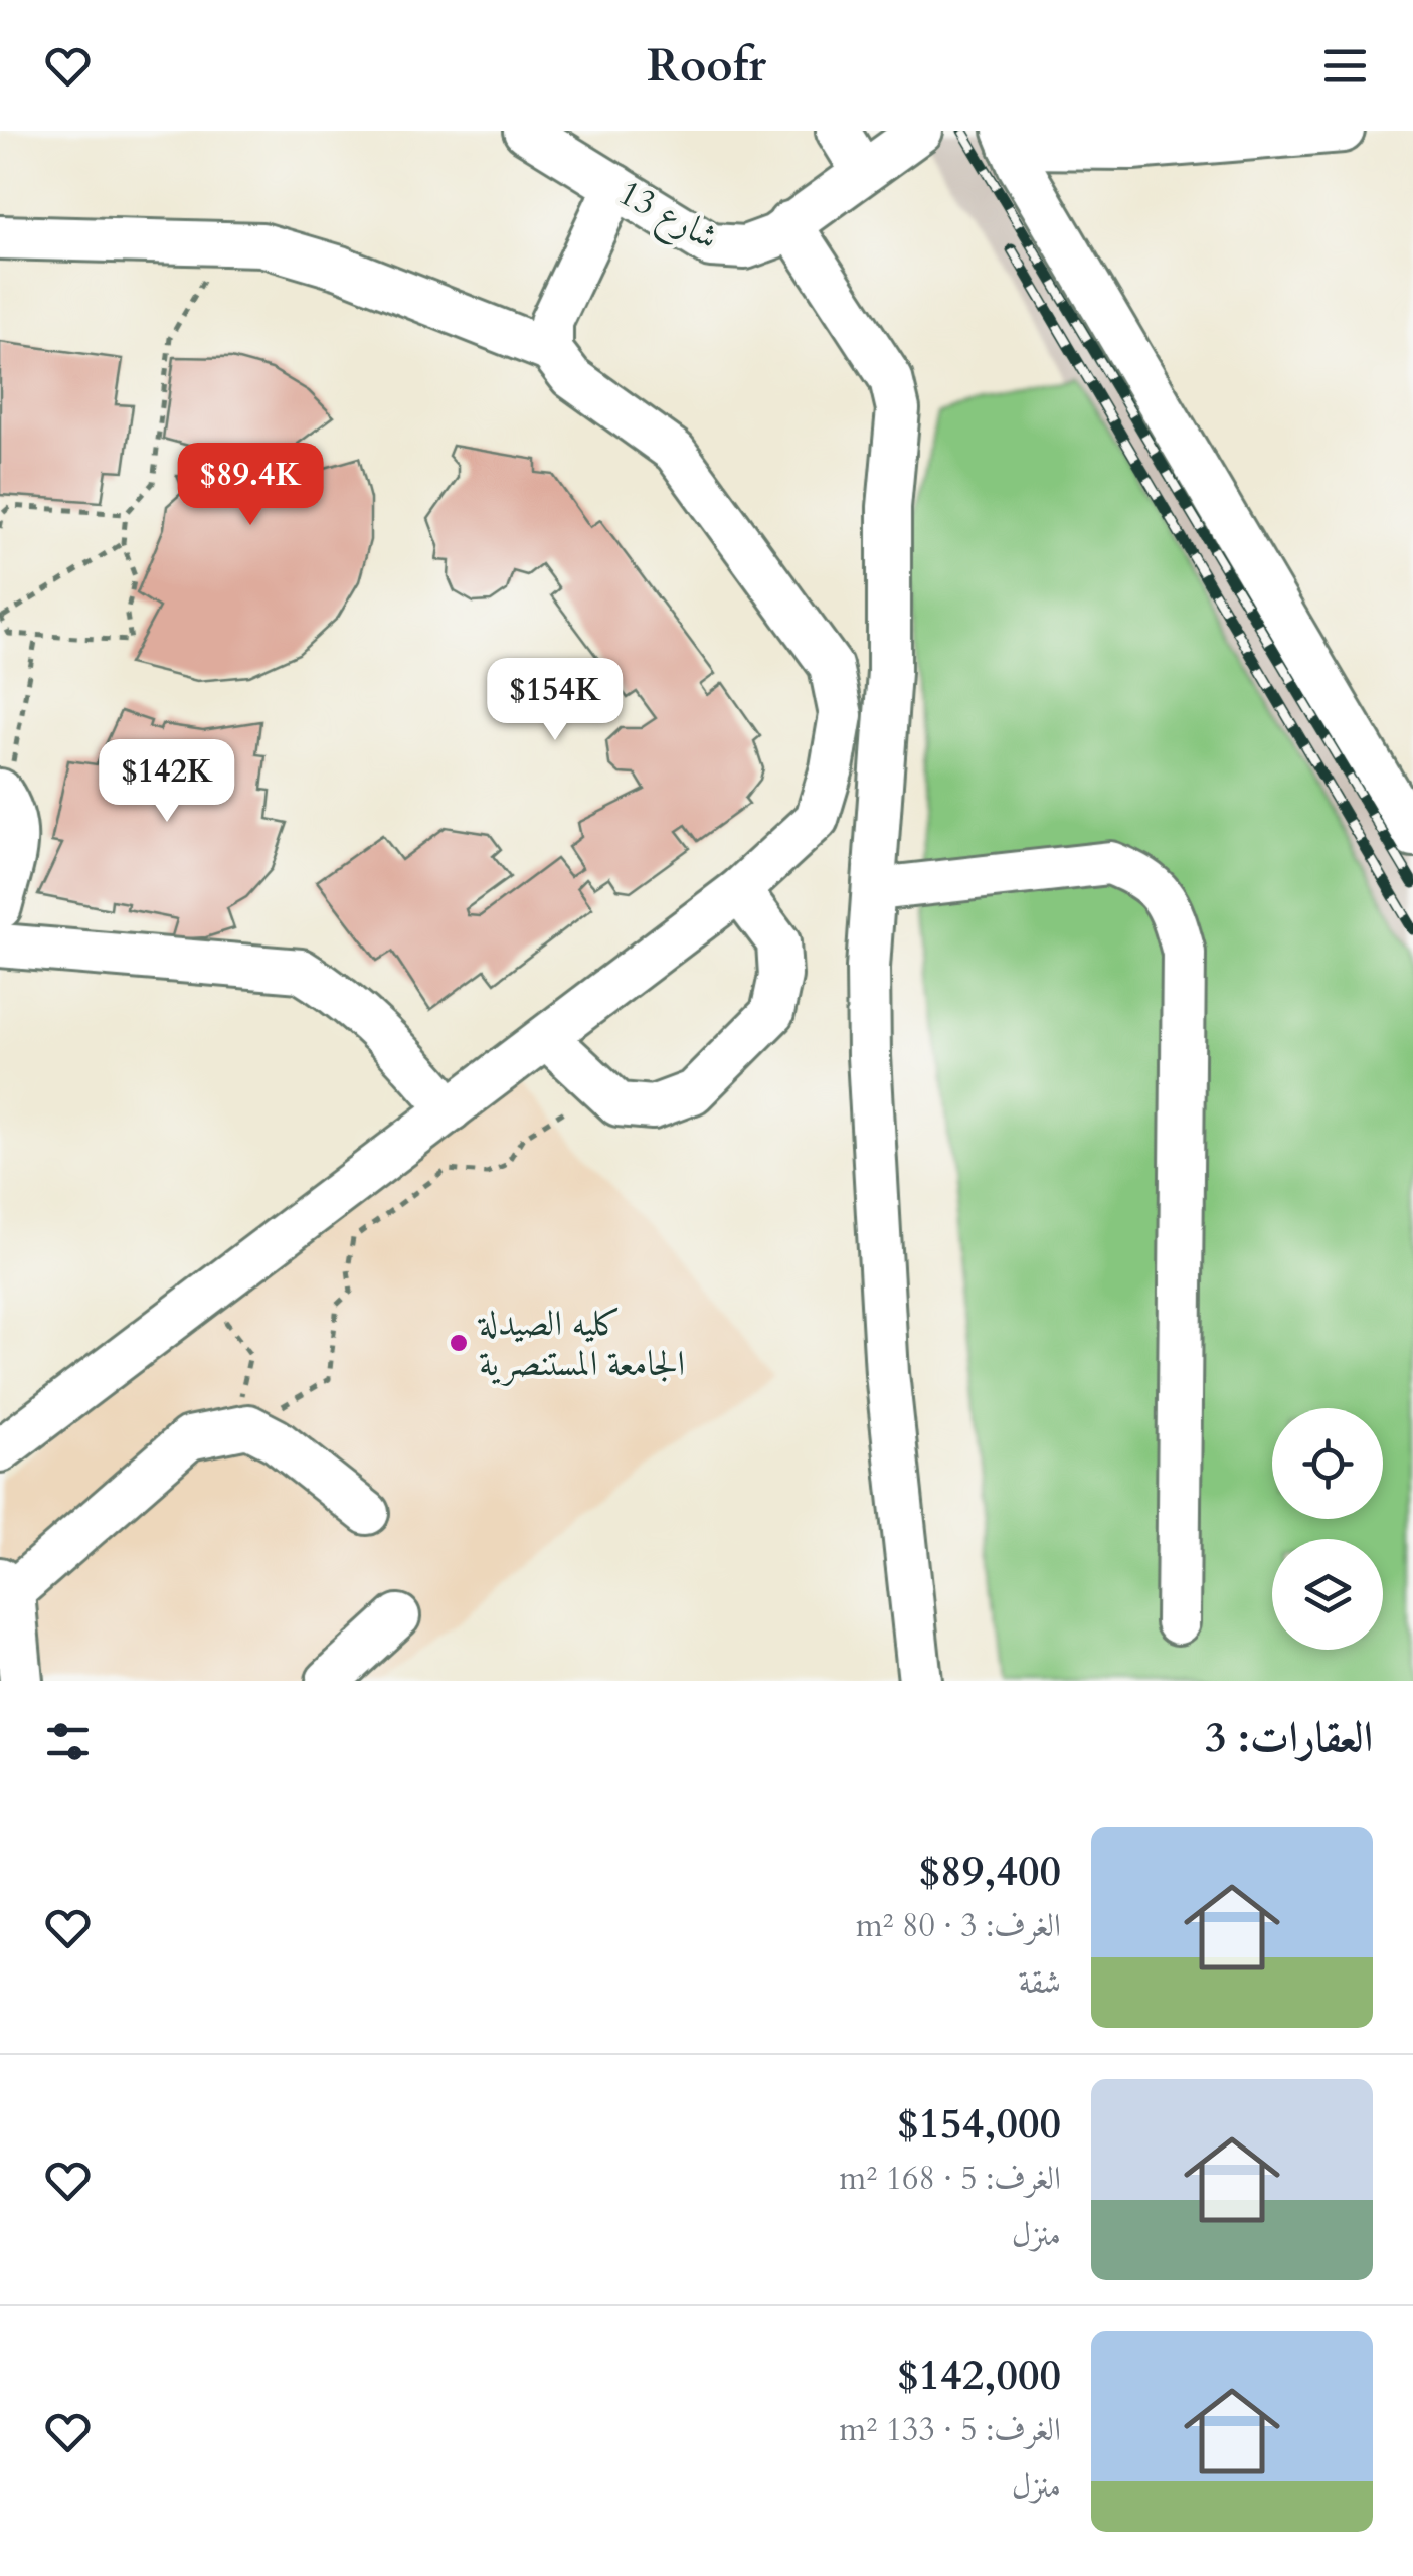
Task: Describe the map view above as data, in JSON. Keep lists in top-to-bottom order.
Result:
{
  "streets": {
    "street": ["شارع 13"]
  },
  "places": ["كليه الصيدلة الجامعة المستنصرية"],
  "page": {
    "header": "Roofr",
    "price": ["$89.4K", "$154K", "$142K"],
    "heading": "العقارات: 3",
    "list": [
      {
        "name": "$89,400",
        "note": "الغرف: 3 · 80 m² · شقة"
      },
      {
        "name": "$154,000",
        "note": "الغرف: 5 · 168 m² · منزل"
      },
      {
        "name": "$142,000",
        "note": "الغرف: 5 · 133 m² · منزل"
      }
    ]
  }
}
